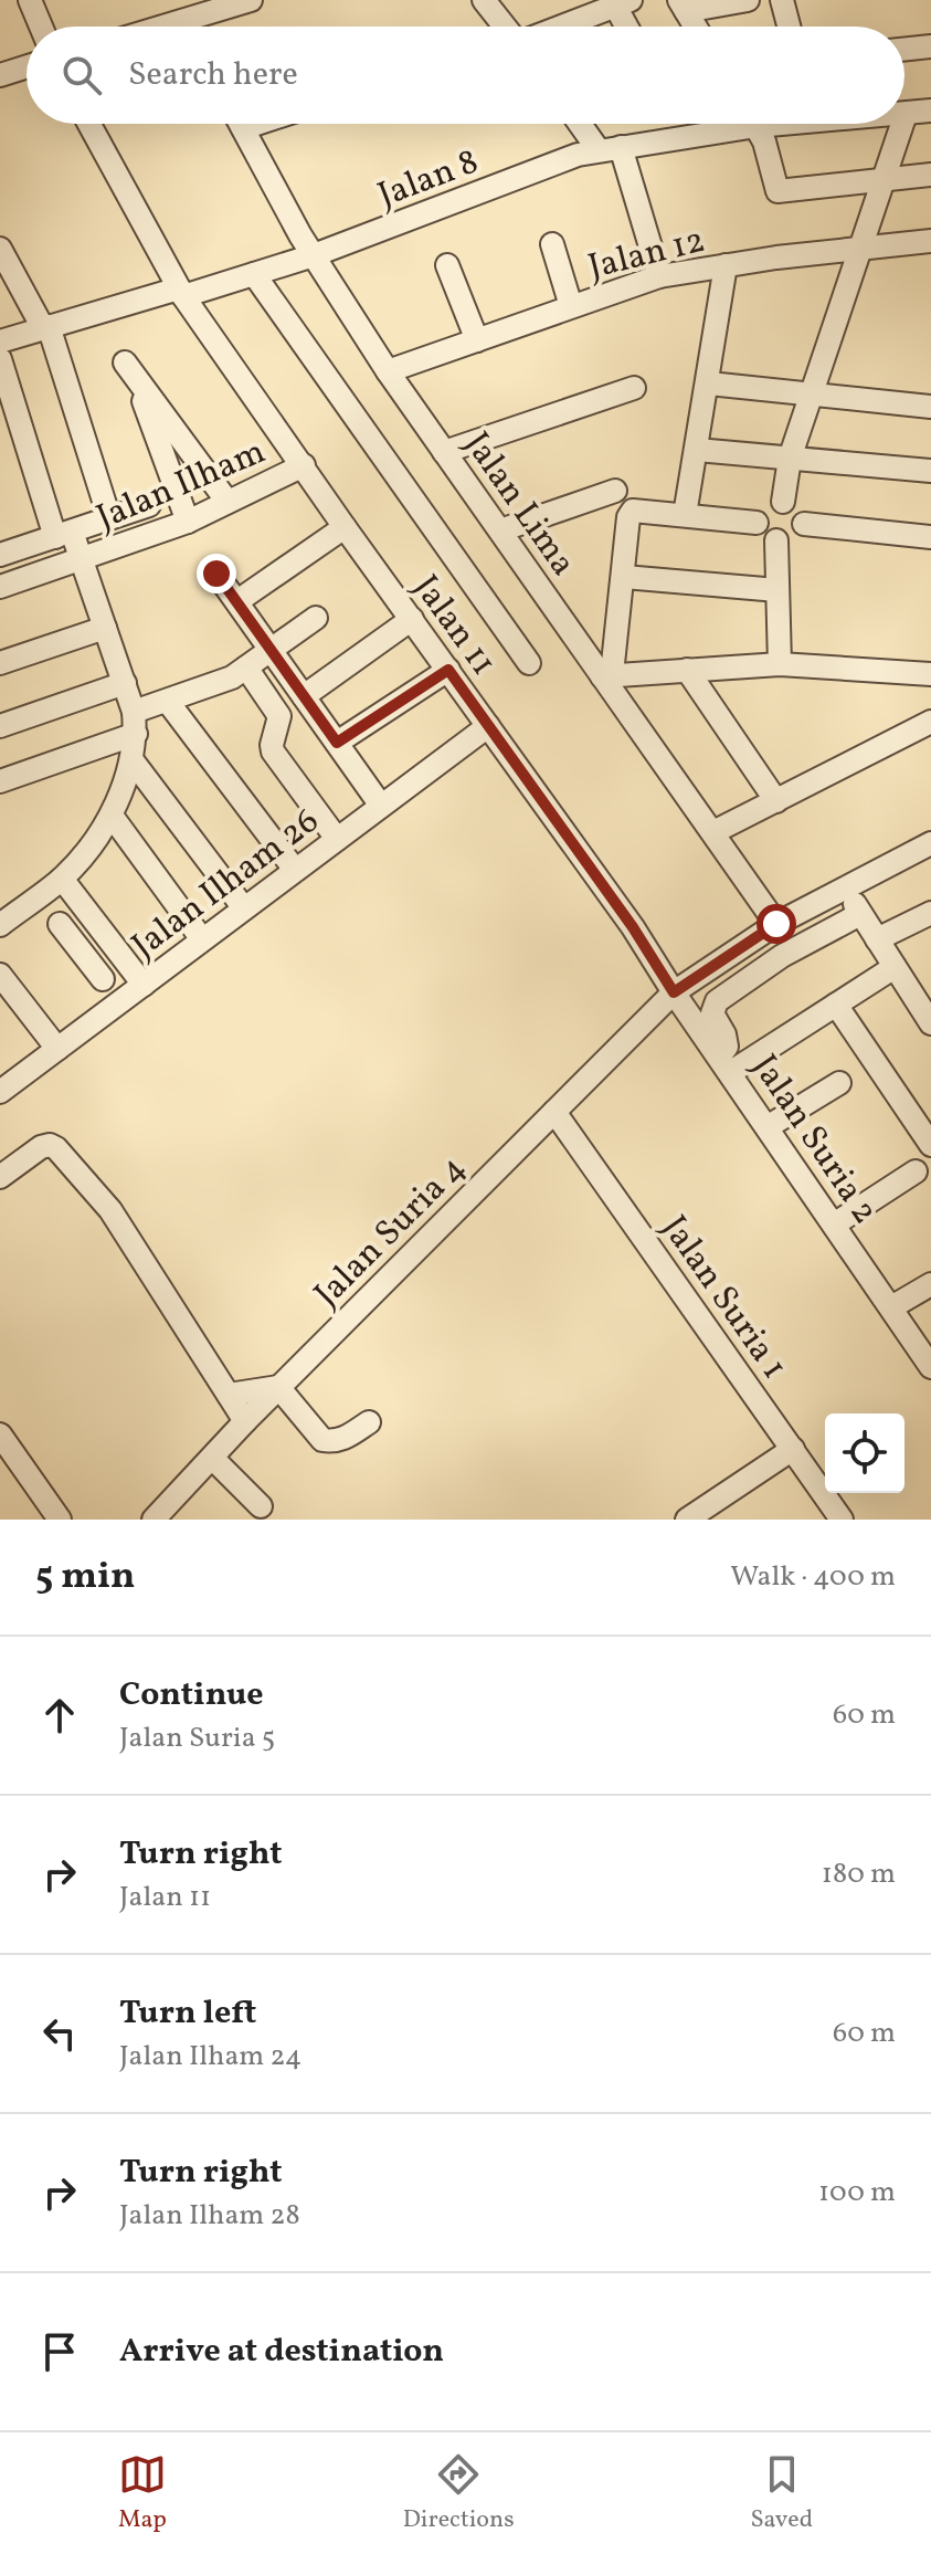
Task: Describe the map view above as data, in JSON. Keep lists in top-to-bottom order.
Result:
{
  "streets": {
    "street": [
      "Jalan 8",
      "Jalan 12",
      "Jalan Ilham",
      "Jalan Lima",
      "Jalan 11",
      "Jalan Ilham 26",
      "Jalan Suria 2",
      "Jalan Suria 4",
      "Jalan Suria 1"
    ]
  },
  "crossings": [
    ["Jalan 8", "Jalan Lima"],
    ["Jalan 8", "Jalan 11"],
    ["Jalan 12", "Jalan Lima"],
    ["Jalan Ilham", "Jalan 11"],
    ["Jalan Lima", "Jalan Suria 4"],
    ["Jalan 11", "Jalan Ilham 26"],
    ["Jalan 11", "Jalan Suria 2"],
    ["Jalan 11", "Jalan Suria 4"],
    ["Jalan Suria 2", "Jalan Suria 4"],
    ["Jalan Suria 4", "Jalan Suria 1"]
  ],
  "page": {
    "search": "Search here",
    "heading": ["5 min", "Walk · 400 m"],
    "list": [
      ["Continue", "Jalan Suria 5", "60 m"],
      ["Turn right", "Jalan 11", "180 m"],
      ["Turn left", "Jalan Ilham 24", "60 m"],
      ["Turn right", "Jalan Ilham 28", "100 m"],
      "Arrive at destination"
    ],
    "nav": ["Map", "Directions", "Saved"]
  }
}
